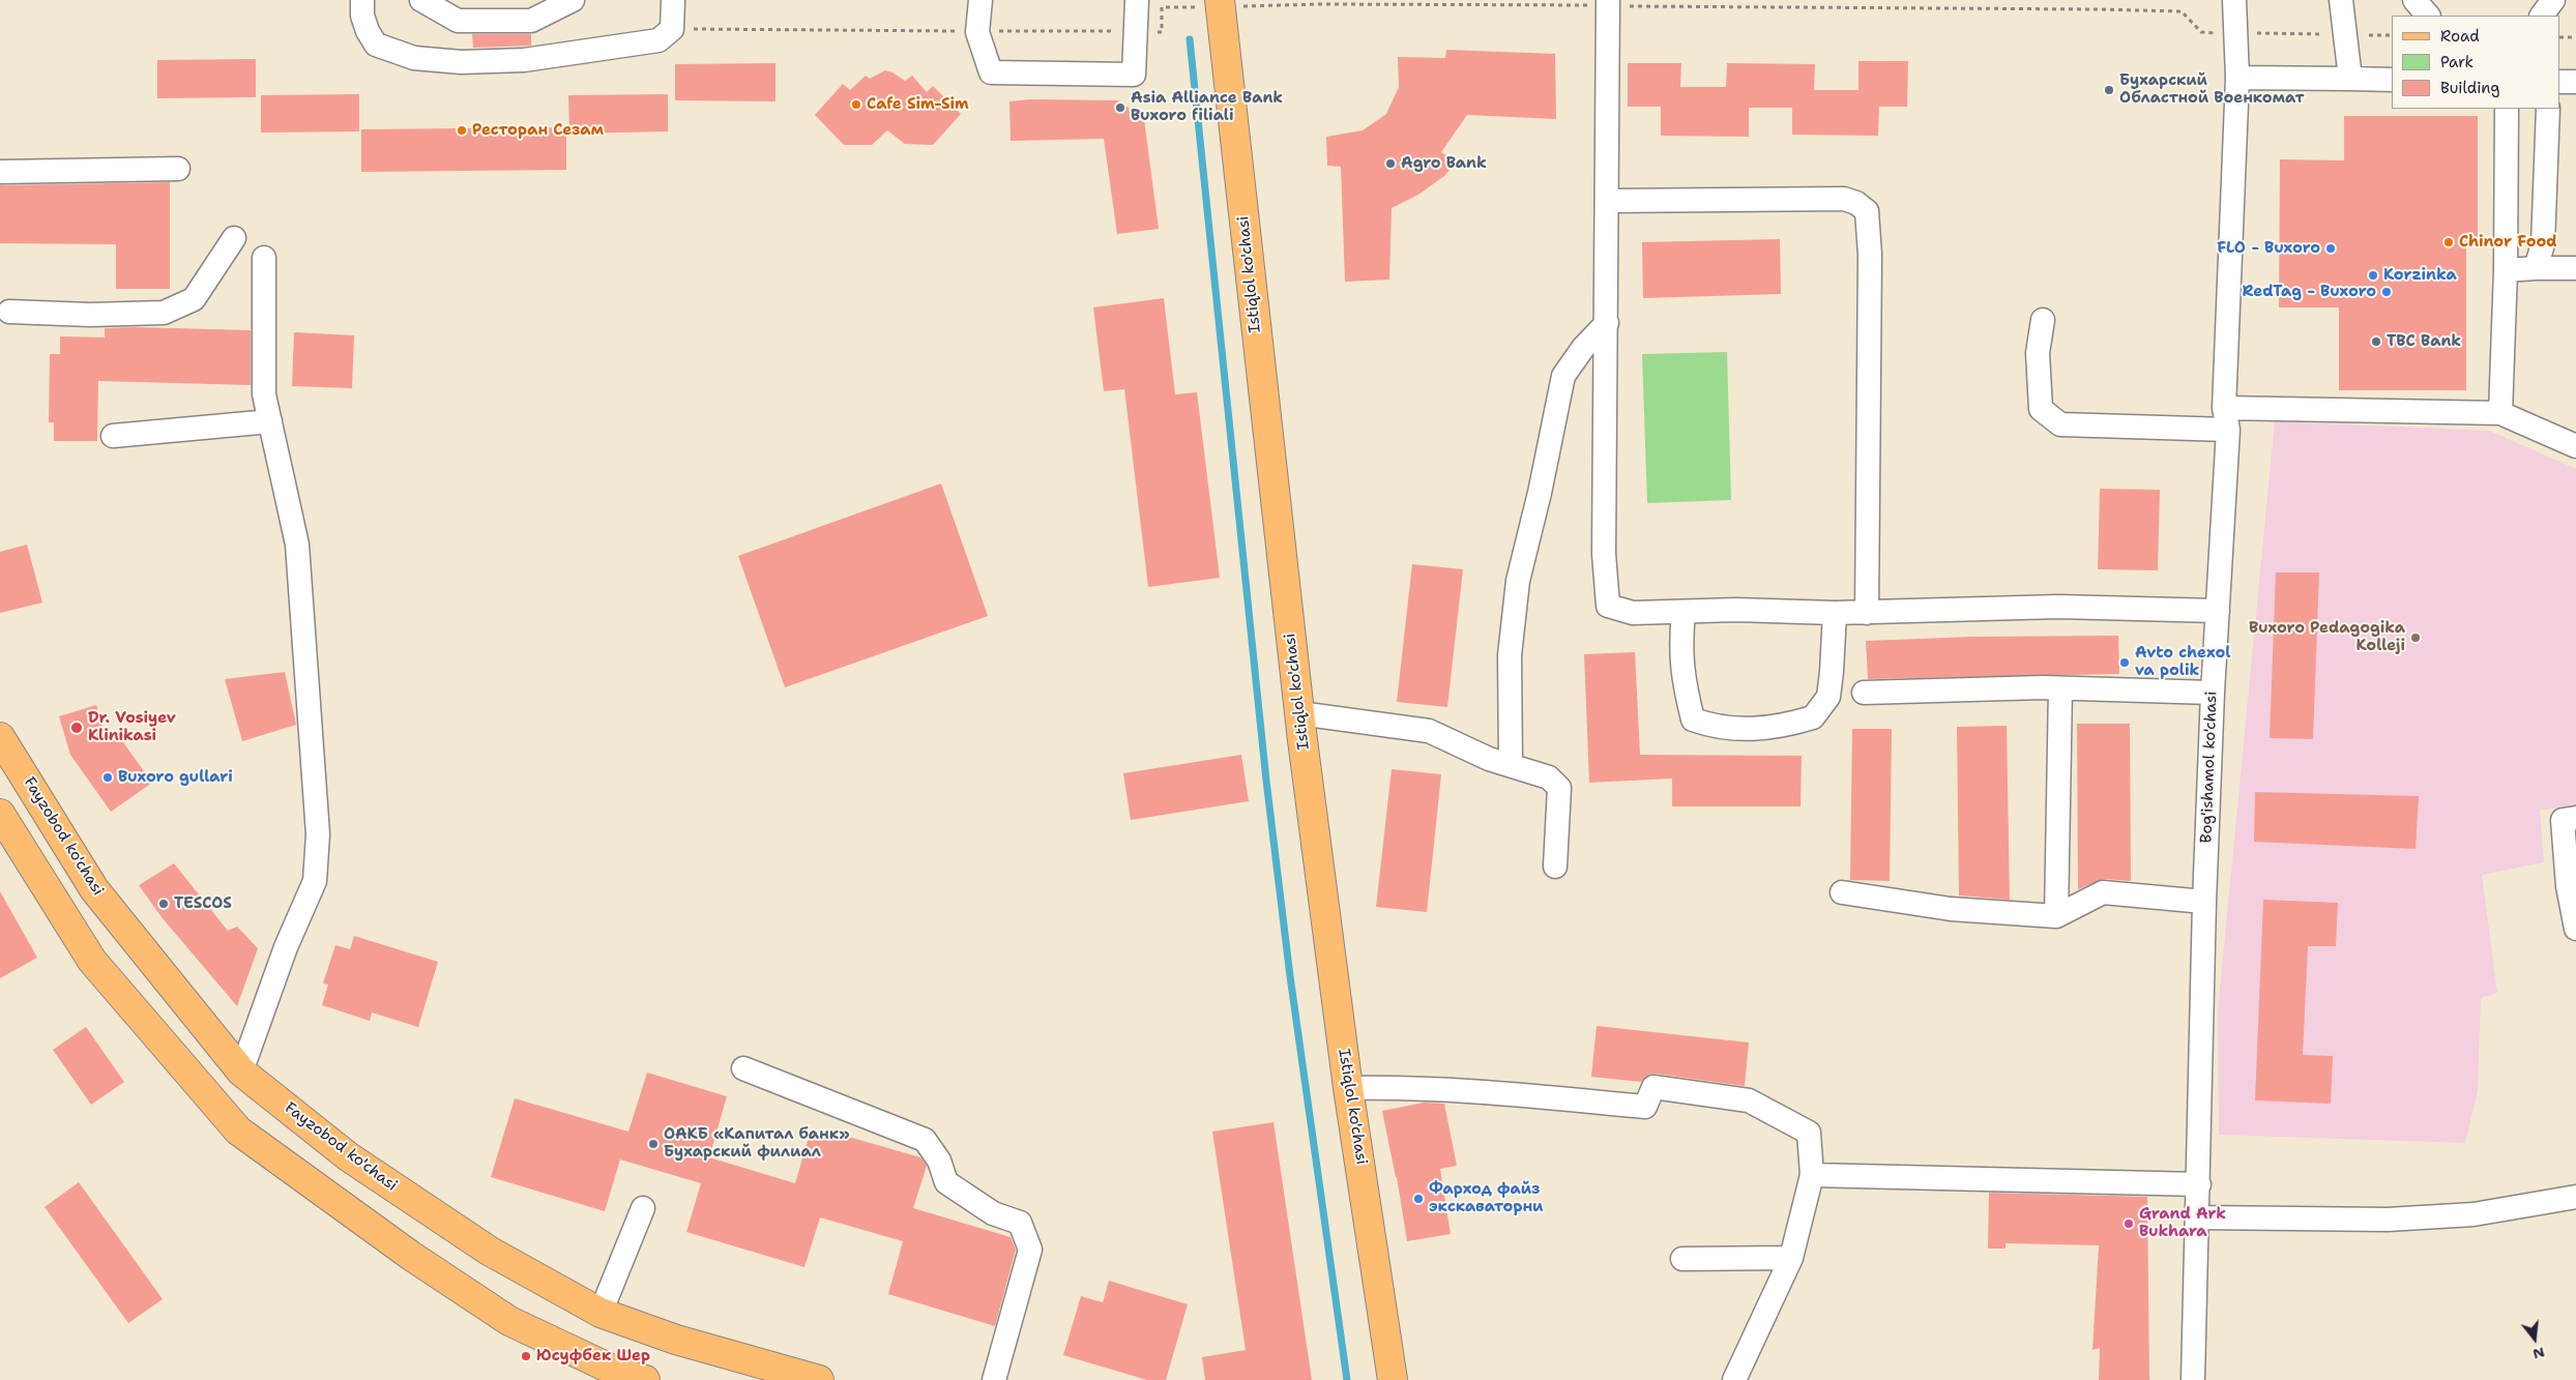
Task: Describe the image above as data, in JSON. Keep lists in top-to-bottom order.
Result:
{
  "streets": {
    "main road": ["Istiqlol ko'chasi", "Fayzobod ko'chasi"],
    "street": ["Bog'ishamol ko'chasi"]
  },
  "places": [
    "Бухарский Областной Военкомат",
    "Cafe Sim-Sim",
    "Asia Alliance Bank Buxoro filiali",
    "Ресторан Сезам",
    "Agro Bank",
    "Chinor Food",
    "FLO - Buxoro",
    "Korzinka",
    "RedTag - Buxoro",
    "TBC Bank",
    "Buxoro Pedagogika Kolleji",
    "Avto chexol va polik",
    "Dr. Vosiyev Klinikasi",
    "Buxoro gullari",
    "TESCOS",
    "ОАКБ «Капитал банк» Бухарский филиал",
    "Фарход файз экскаваторни",
    "Grand Ark Bukhara",
    "Юсуфбек Шер"
  ],
  "legend": ["Road", "Park", "Building"],
  "north": "bottom"
}
